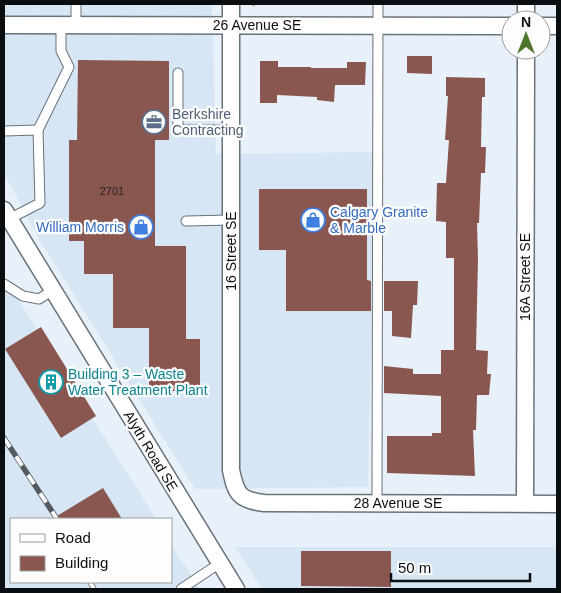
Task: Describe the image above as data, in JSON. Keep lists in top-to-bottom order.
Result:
{
  "streets": {
    "street": [
      "26 Avenue SE",
      "16 Street SE",
      "16A Street SE",
      "Alyth Road SE",
      "28 Avenue SE"
    ]
  },
  "crossings": [
    ["26 Avenue SE", "16 Street SE"],
    ["16 Street SE", "28 Avenue SE"],
    ["16A Street SE", "28 Avenue SE"]
  ],
  "places": {
    "office": ["Berkshire Contracting"],
    "shop": ["Calgary Granite & Marble", "William Morris"],
    "building": ["Building 3 – Waste Water Treatment Plant"]
  },
  "house_numbers": ["2701"],
  "legend": ["Road", "Building"],
  "scale_bar": "50 m",
  "north": "top"
}
